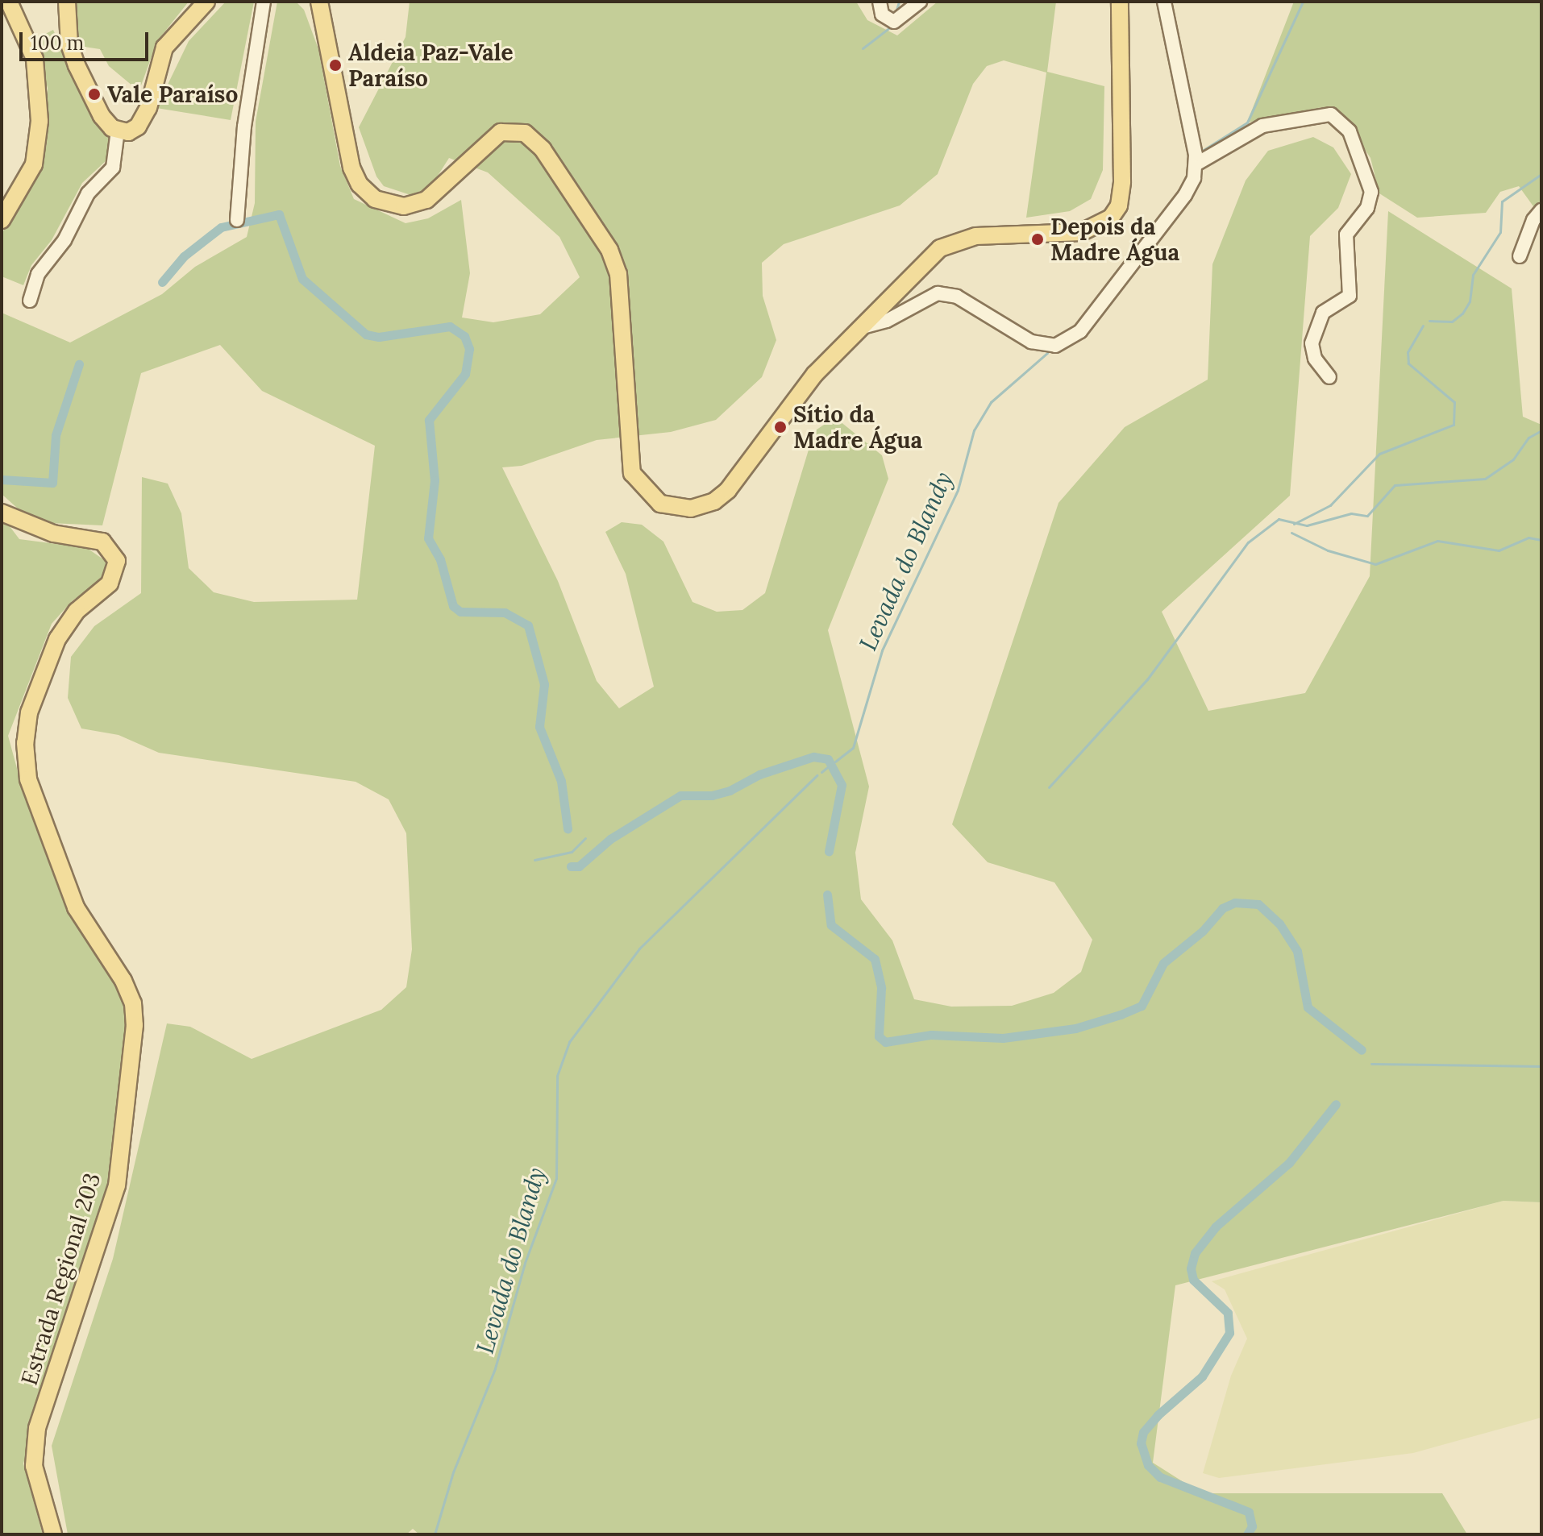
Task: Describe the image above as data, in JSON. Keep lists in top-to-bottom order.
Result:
{
  "streets": {
    "main road": ["Estrada Regional 203"]
  },
  "water": ["Levada do Blandy"],
  "places": [
    "Aldeia Paz-Vale Paraíso",
    "Vale Paraíso",
    "Depois da Madre Água",
    "Sítio da Madre Água"
  ],
  "scale_bar": "100 m"
}
